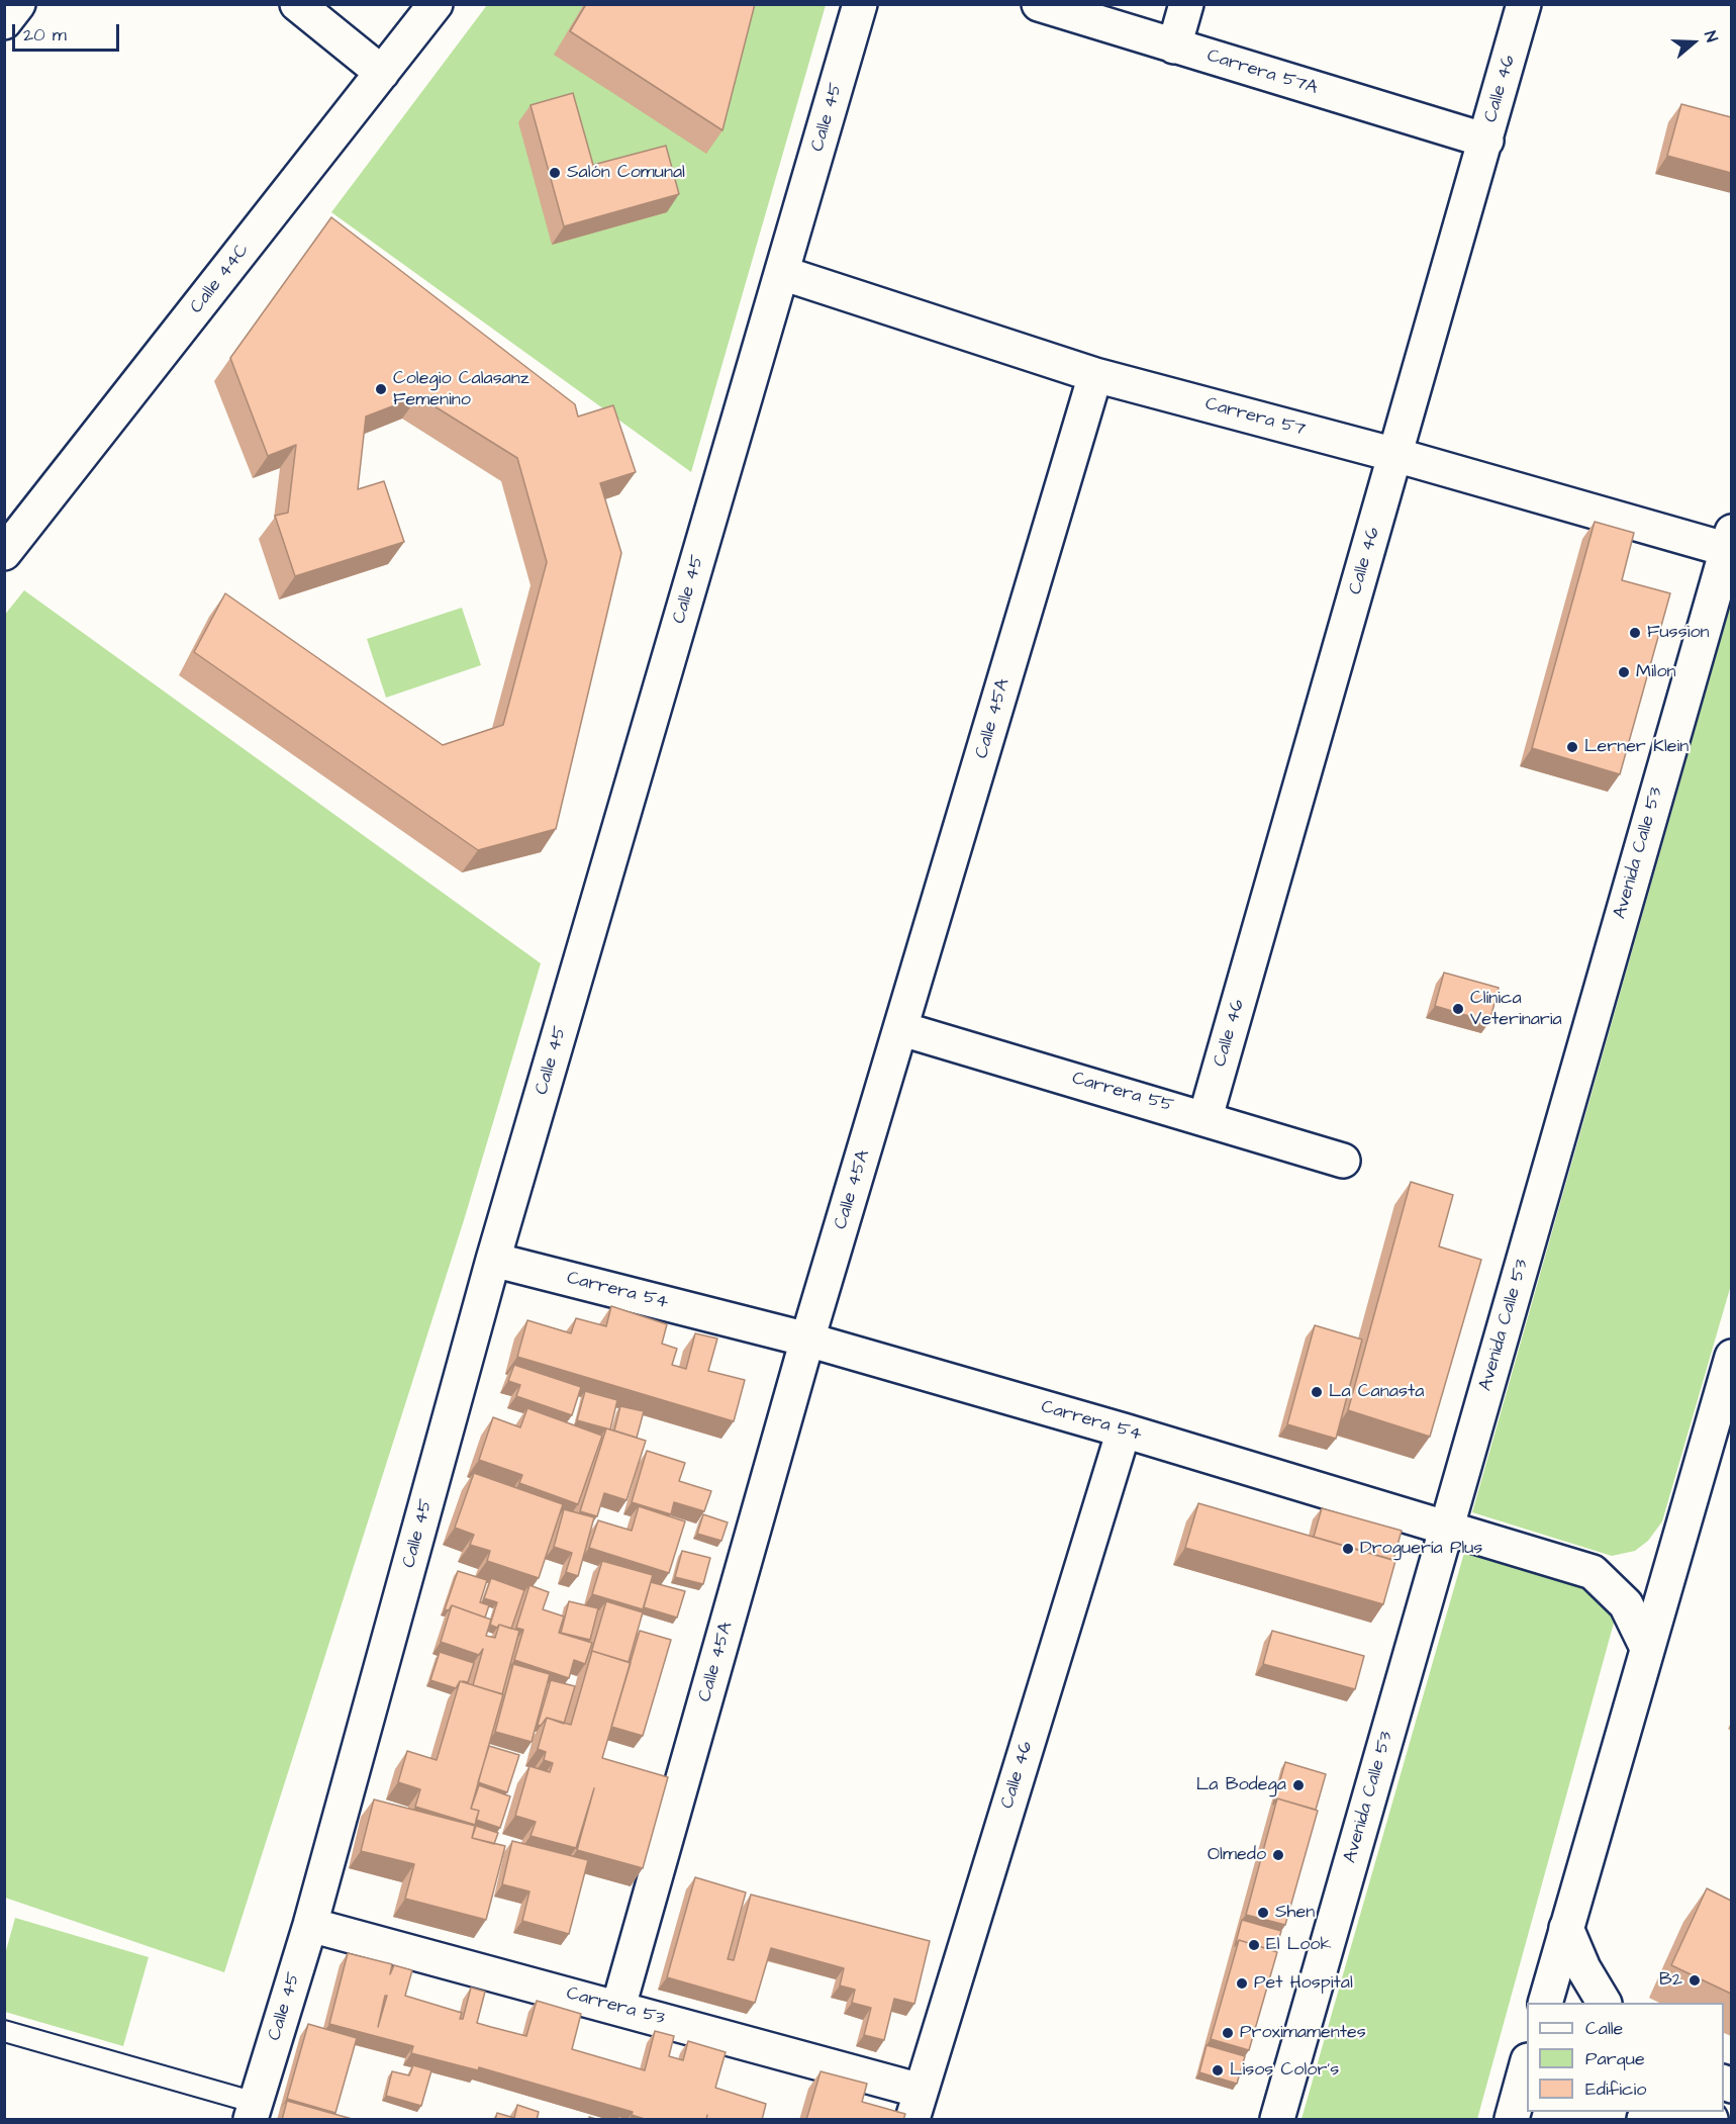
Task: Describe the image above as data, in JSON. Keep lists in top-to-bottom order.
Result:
{
  "streets": {
    "street": [
      "Carrera 57A",
      "Calle 46",
      "Calle 45",
      "Calle 44C",
      "Carrera 57",
      "Calle 45A",
      "Avenida Calle 53",
      "Carrera 55",
      "Carrera 54",
      "Carrera 53"
    ]
  },
  "crossings": [
    ["Carrera 57A", "Calle 46"],
    ["Calle 46", "Carrera 57"],
    ["Calle 46", "Carrera 55"],
    ["Calle 46", "Carrera 54"],
    ["Calle 46", "Carrera 53"],
    ["Calle 45", "Carrera 57"],
    ["Calle 45", "Carrera 54"],
    ["Calle 45", "Carrera 53"],
    ["Carrera 57", "Calle 45A"],
    ["Carrera 57", "Avenida Calle 53"],
    ["Calle 45A", "Carrera 55"],
    ["Calle 45A", "Carrera 54"],
    ["Calle 45A", "Carrera 53"],
    ["Avenida Calle 53", "Carrera 54"]
  ],
  "places": [
    "Salón Comunal",
    "Colegio Calasanz Femenino",
    "Fussion",
    "Milon",
    "Lerner Klein",
    "Clínica Veterinaria",
    "La Canasta",
    "Droguería Plus",
    "La Bodega",
    "Olmedo",
    "Shen",
    "El Look",
    "B2",
    "Pet Hospital",
    "Proximamentes",
    "Lisos Color's"
  ],
  "legend": ["Calle", "Parque", "Edificio"],
  "scale_bar": "20 m",
  "north": "right"
}
